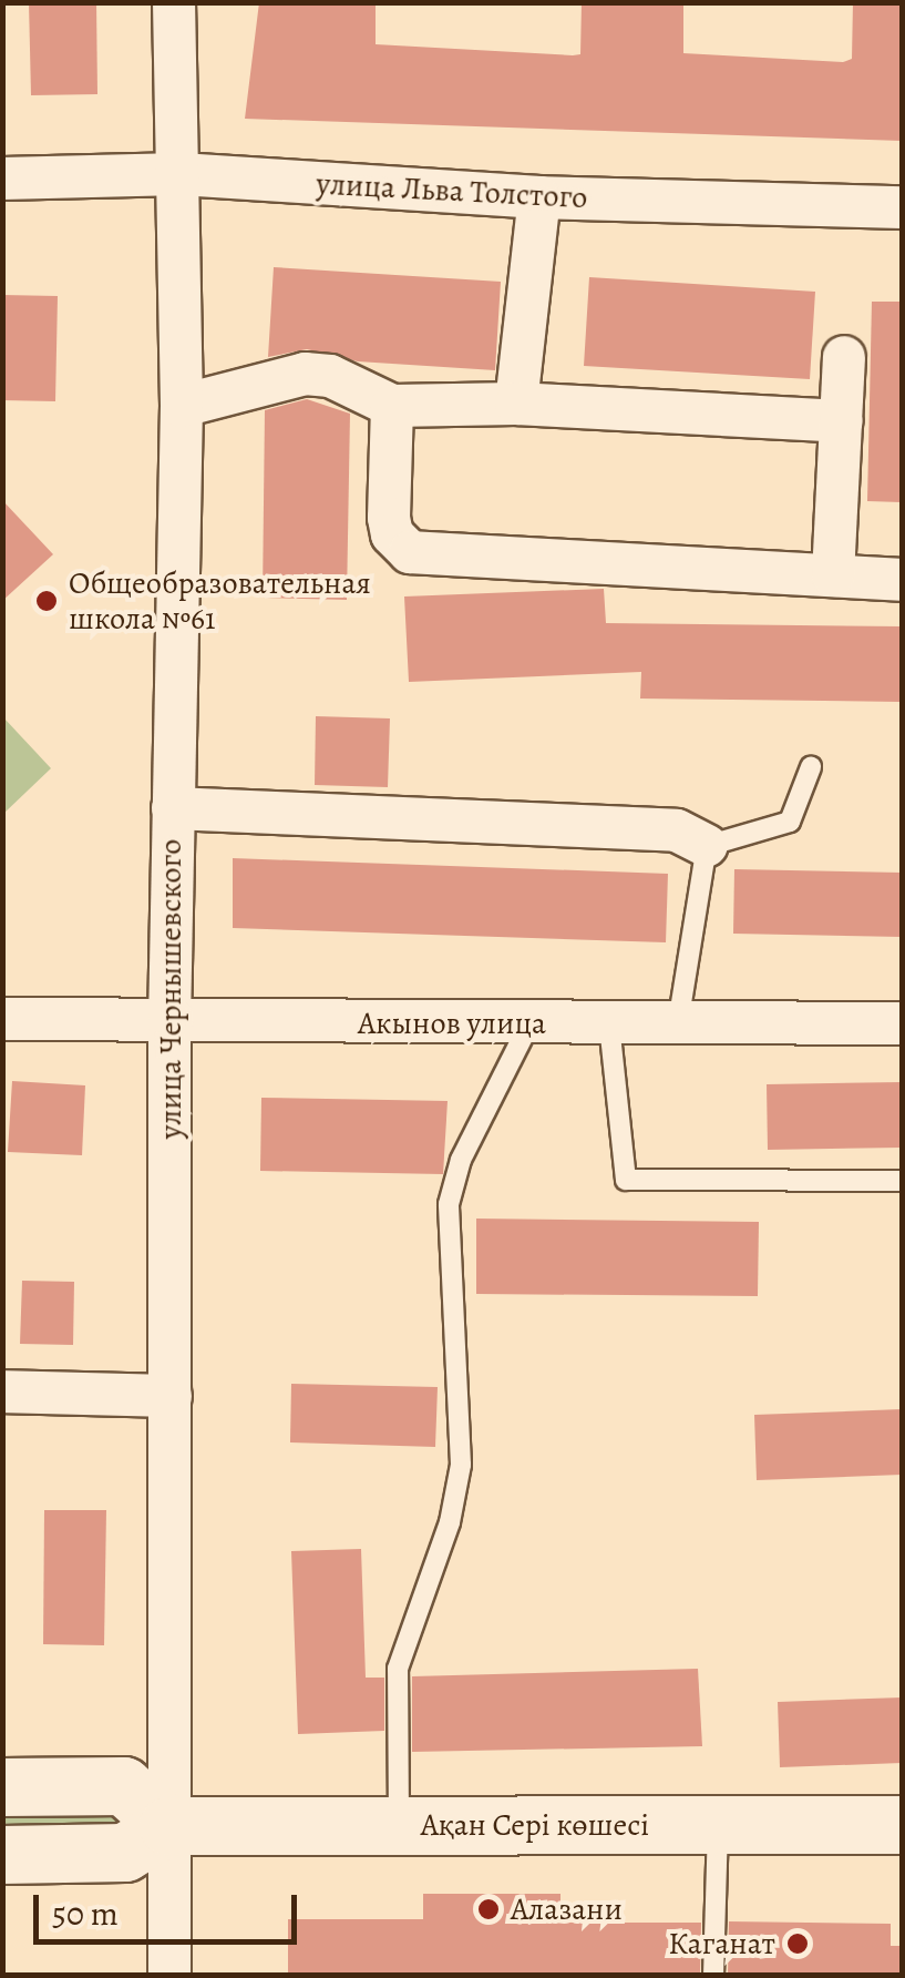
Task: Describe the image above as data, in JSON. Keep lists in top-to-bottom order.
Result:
{
  "streets": {
    "street": [
      "улица Льва Толстого",
      "улица Чернышевского",
      "Акынов улица",
      "Ақан Сері көшесі"
    ]
  },
  "crossings": [
    ["улица Льва Толстого", "улица Чернышевского"],
    ["улица Чернышевского", "Акынов улица"],
    ["улица Чернышевского", "Ақан Сері көшесі"]
  ],
  "places": ["Общеобразовательная школа №61", "Алазани", "Каганат"],
  "scale_bar": "50 m"
}
